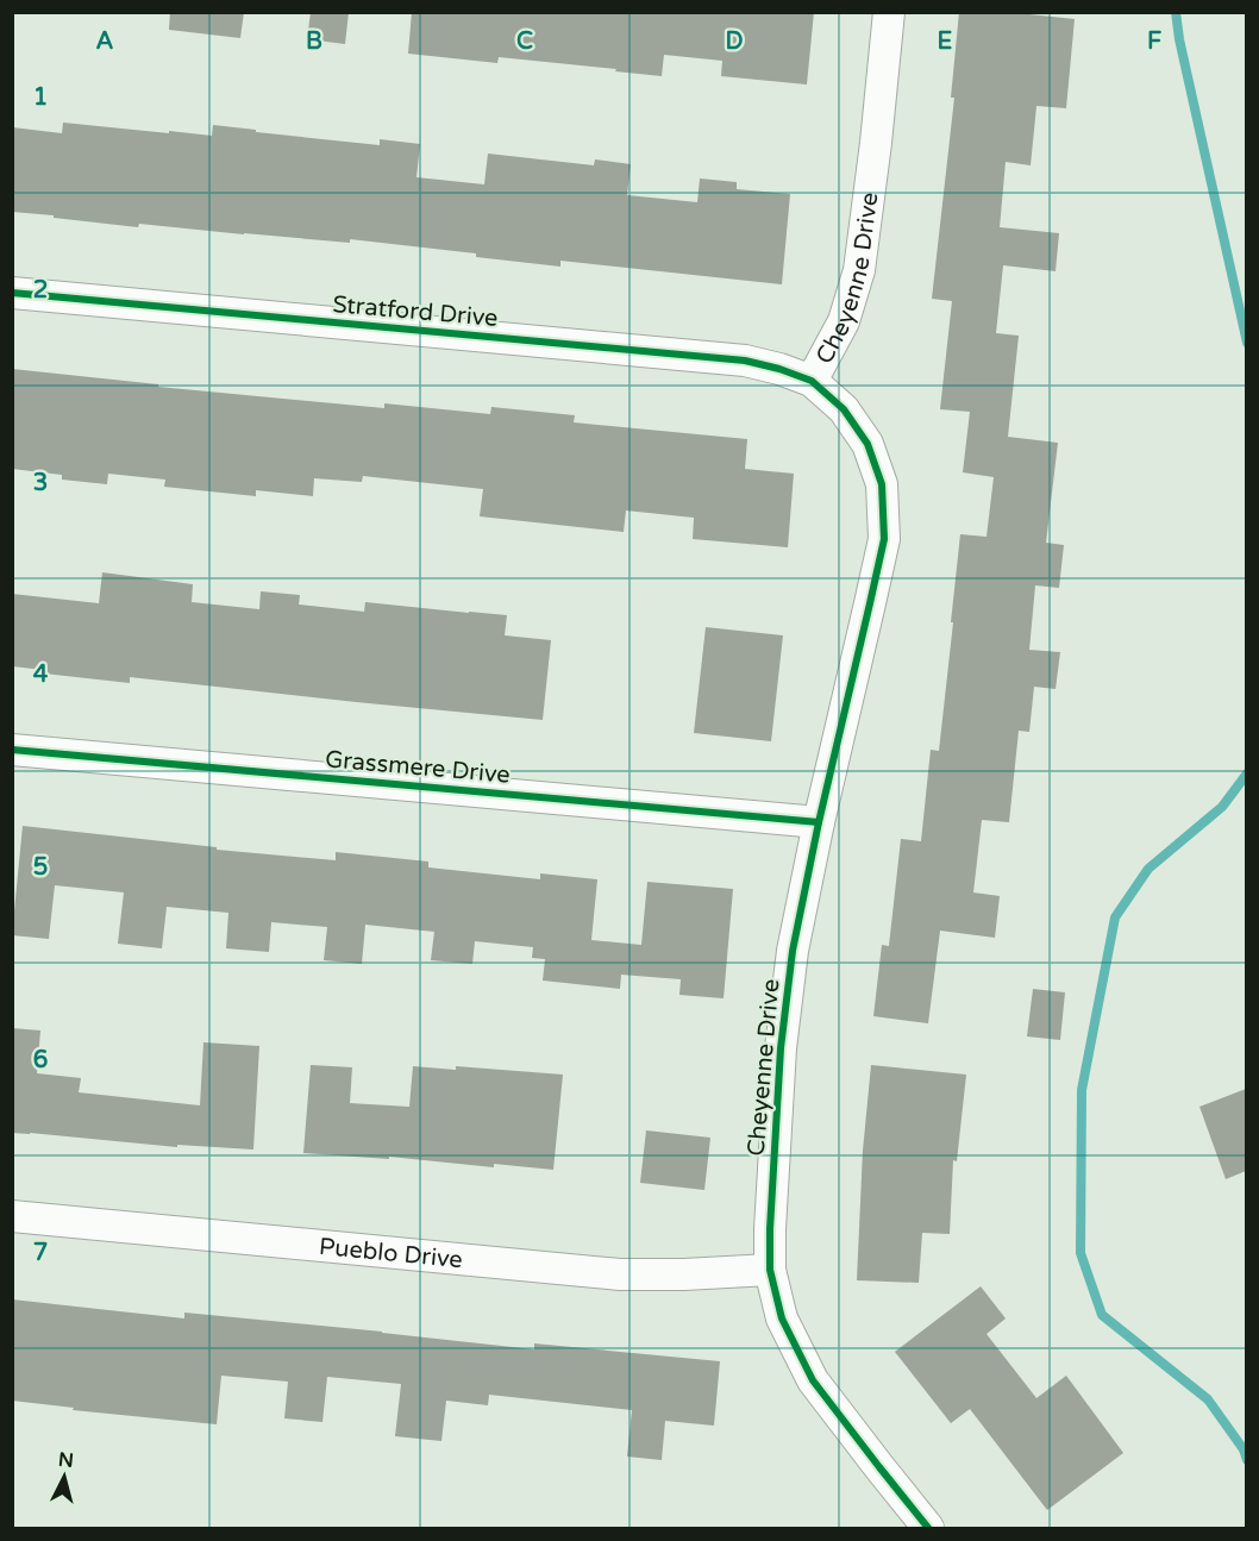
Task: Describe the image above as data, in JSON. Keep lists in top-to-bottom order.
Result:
{
  "streets": {
    "street": [
      "Cheyenne Drive",
      "Stratford Drive",
      "Grassmere Drive",
      "Pueblo Drive"
    ]
  },
  "crossings": [
    ["Cheyenne Drive", "Stratford Drive"],
    ["Cheyenne Drive", "Grassmere Drive"],
    ["Cheyenne Drive", "Pueblo Drive"]
  ],
  "north": "top",
  "grid": {
    "columns": [
      "A",
      "B",
      "C",
      "D",
      "E",
      "F"
    ],
    "rows": [
      "1",
      "2",
      "3",
      "4",
      "5",
      "6",
      "7"
    ]
  }
}
